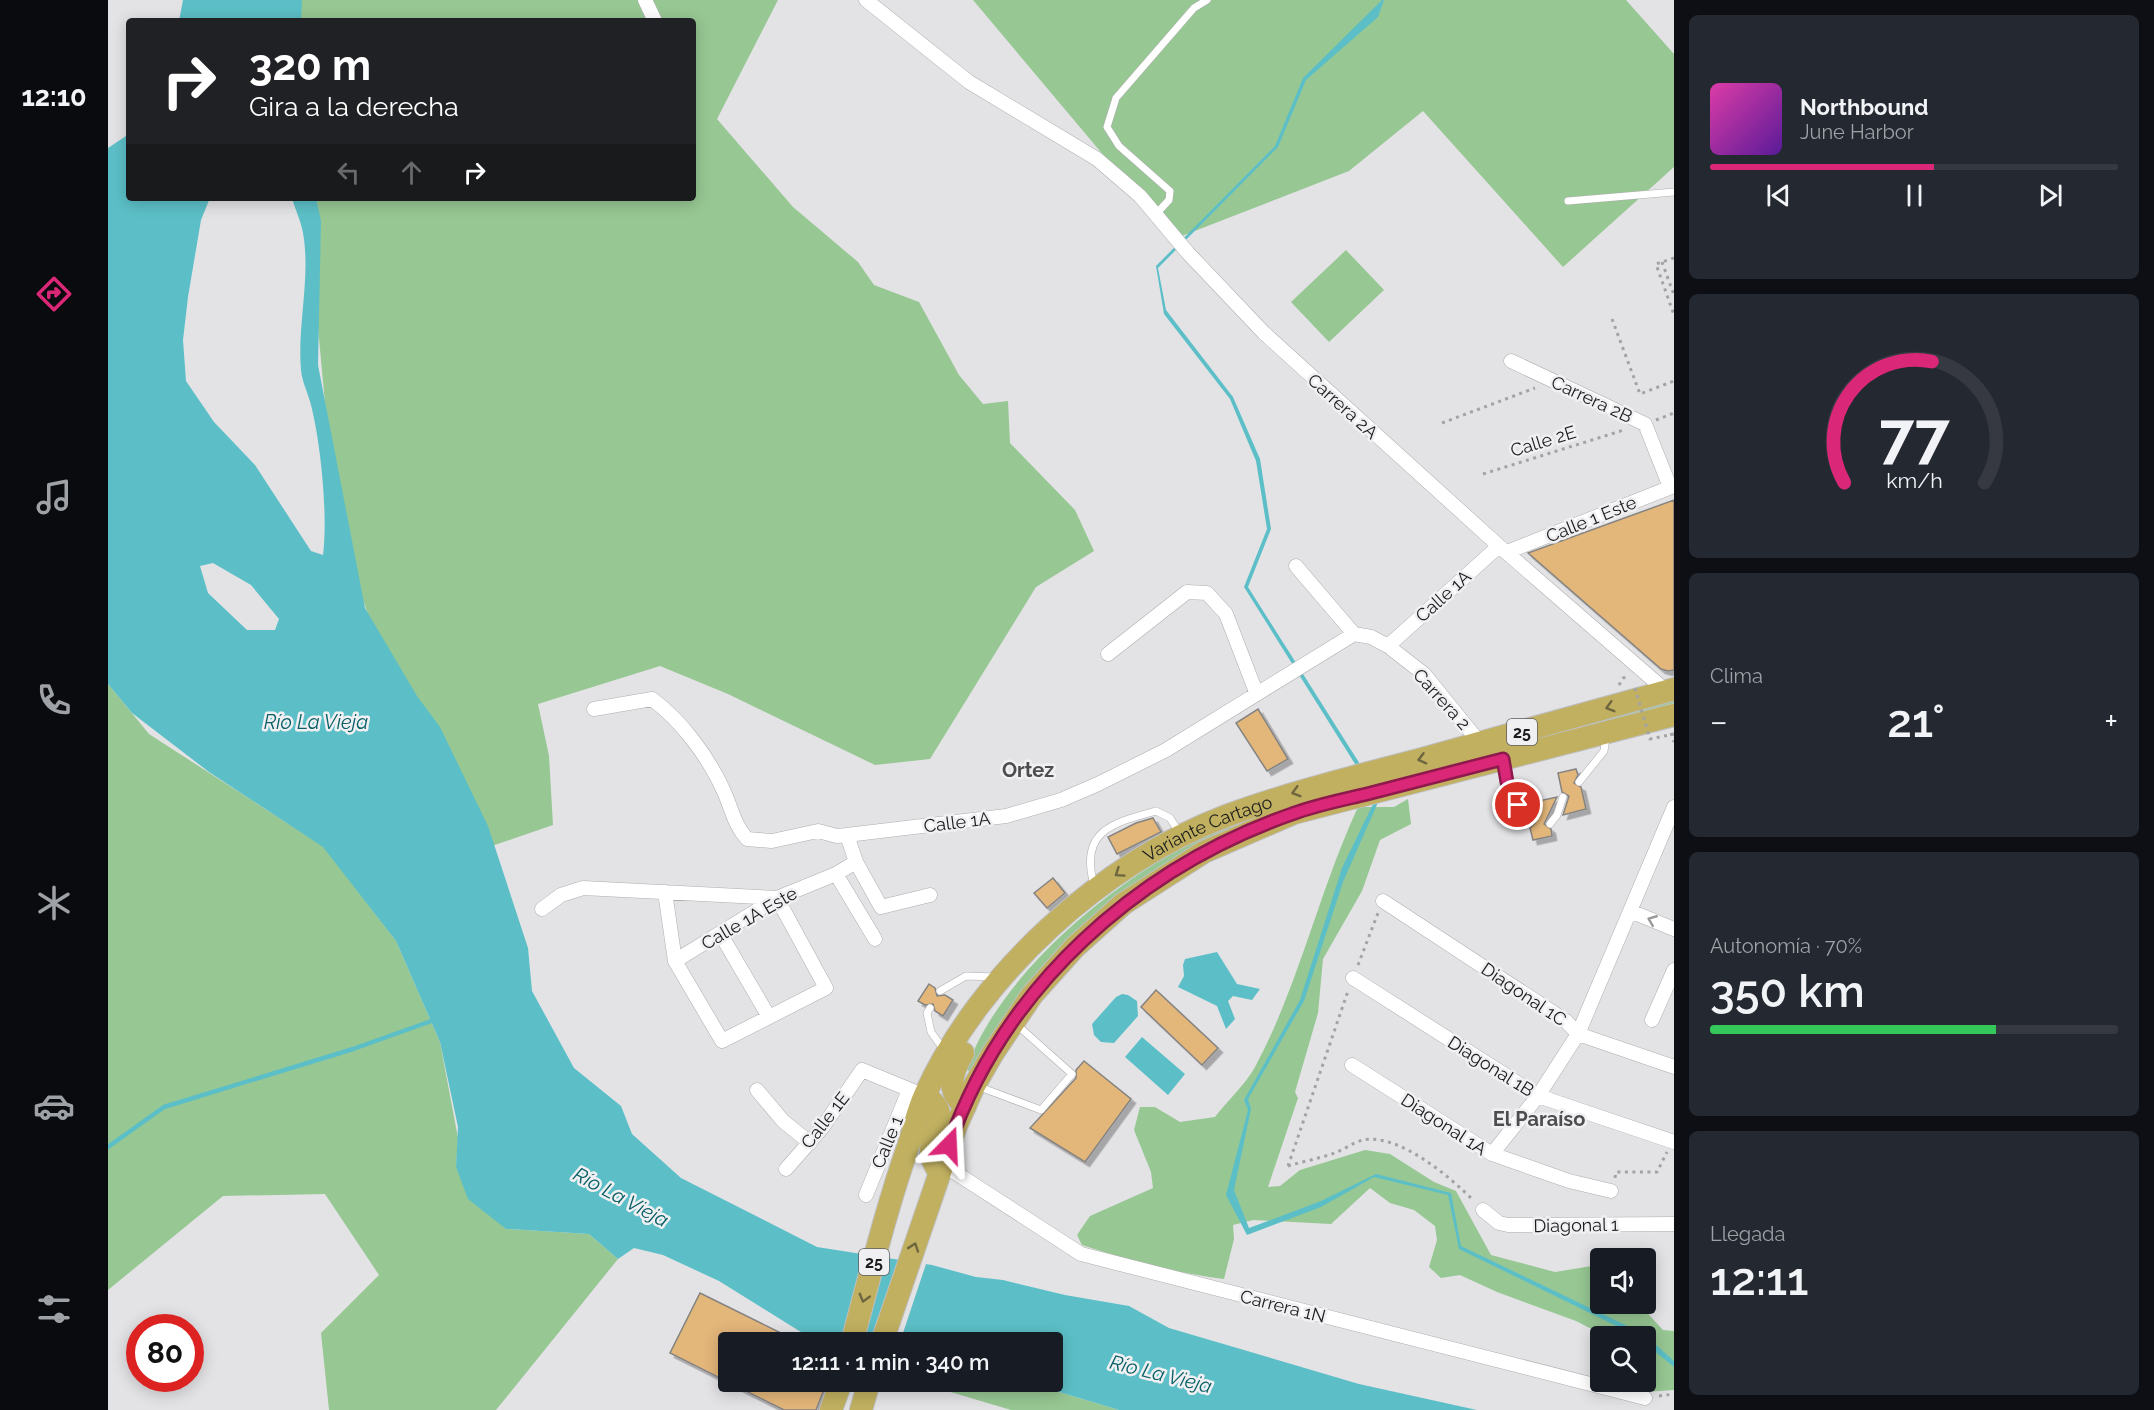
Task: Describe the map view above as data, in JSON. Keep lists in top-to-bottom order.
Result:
{
  "streets": {
    "highway": ["25", "Variante Cartago"],
    "street": [
      "Carrera 2B",
      "Carrera 2A",
      "Calle 1 Este",
      "Calle 1A",
      "Carrera 2",
      "Calle 1A Este",
      "Diagonal 1C",
      "Diagonal 1B",
      "Calle 1E",
      "Diagonal 1A",
      "Calle 1",
      "Diagonal 1",
      "Carrera 1N"
    ],
    "path": ["Calle 2E"]
  },
  "crossings": [
    ["Carrera 2B", "Calle 2E"],
    ["Carrera 2B", "Calle 1 Este"],
    ["Carrera 2A", "Calle 1 Este"],
    ["Carrera 2A", "Calle 1A"],
    ["Carrera 2A", "Variante Cartago"],
    ["Calle 1 Este", "Calle 1A"],
    ["Calle 1A", "Carrera 2"],
    ["Carrera 2", "Variante Cartago"],
    ["25", "Variante Cartago"],
    ["25", "Carrera 1N"],
    ["Variante Cartago", "Calle 1E"],
    ["Variante Cartago", "Calle 1"],
    ["Variante Cartago", "Carrera 1N"],
    ["Calle 1E", "Calle 1"]
  ],
  "districts": ["Ortez", "El Paraíso"],
  "water": ["Río La Vieja"],
  "page": {
    "tabs": "12:10",
    "turn": ["320 m", "Gira a la derecha"],
    "song": ["Northbound", "June Harbor"],
    "tile": [
      "Clima",
      ["Autonomía · 70%", "350 km"],
      ["Llegada", "12:11"]
    ],
    "heat": ["−", "21°", "+"],
    "limit": "80",
    "trip": "12:11 · 1 min · 340 m",
    "gauge": ["77", "km/h"]
  }
}
